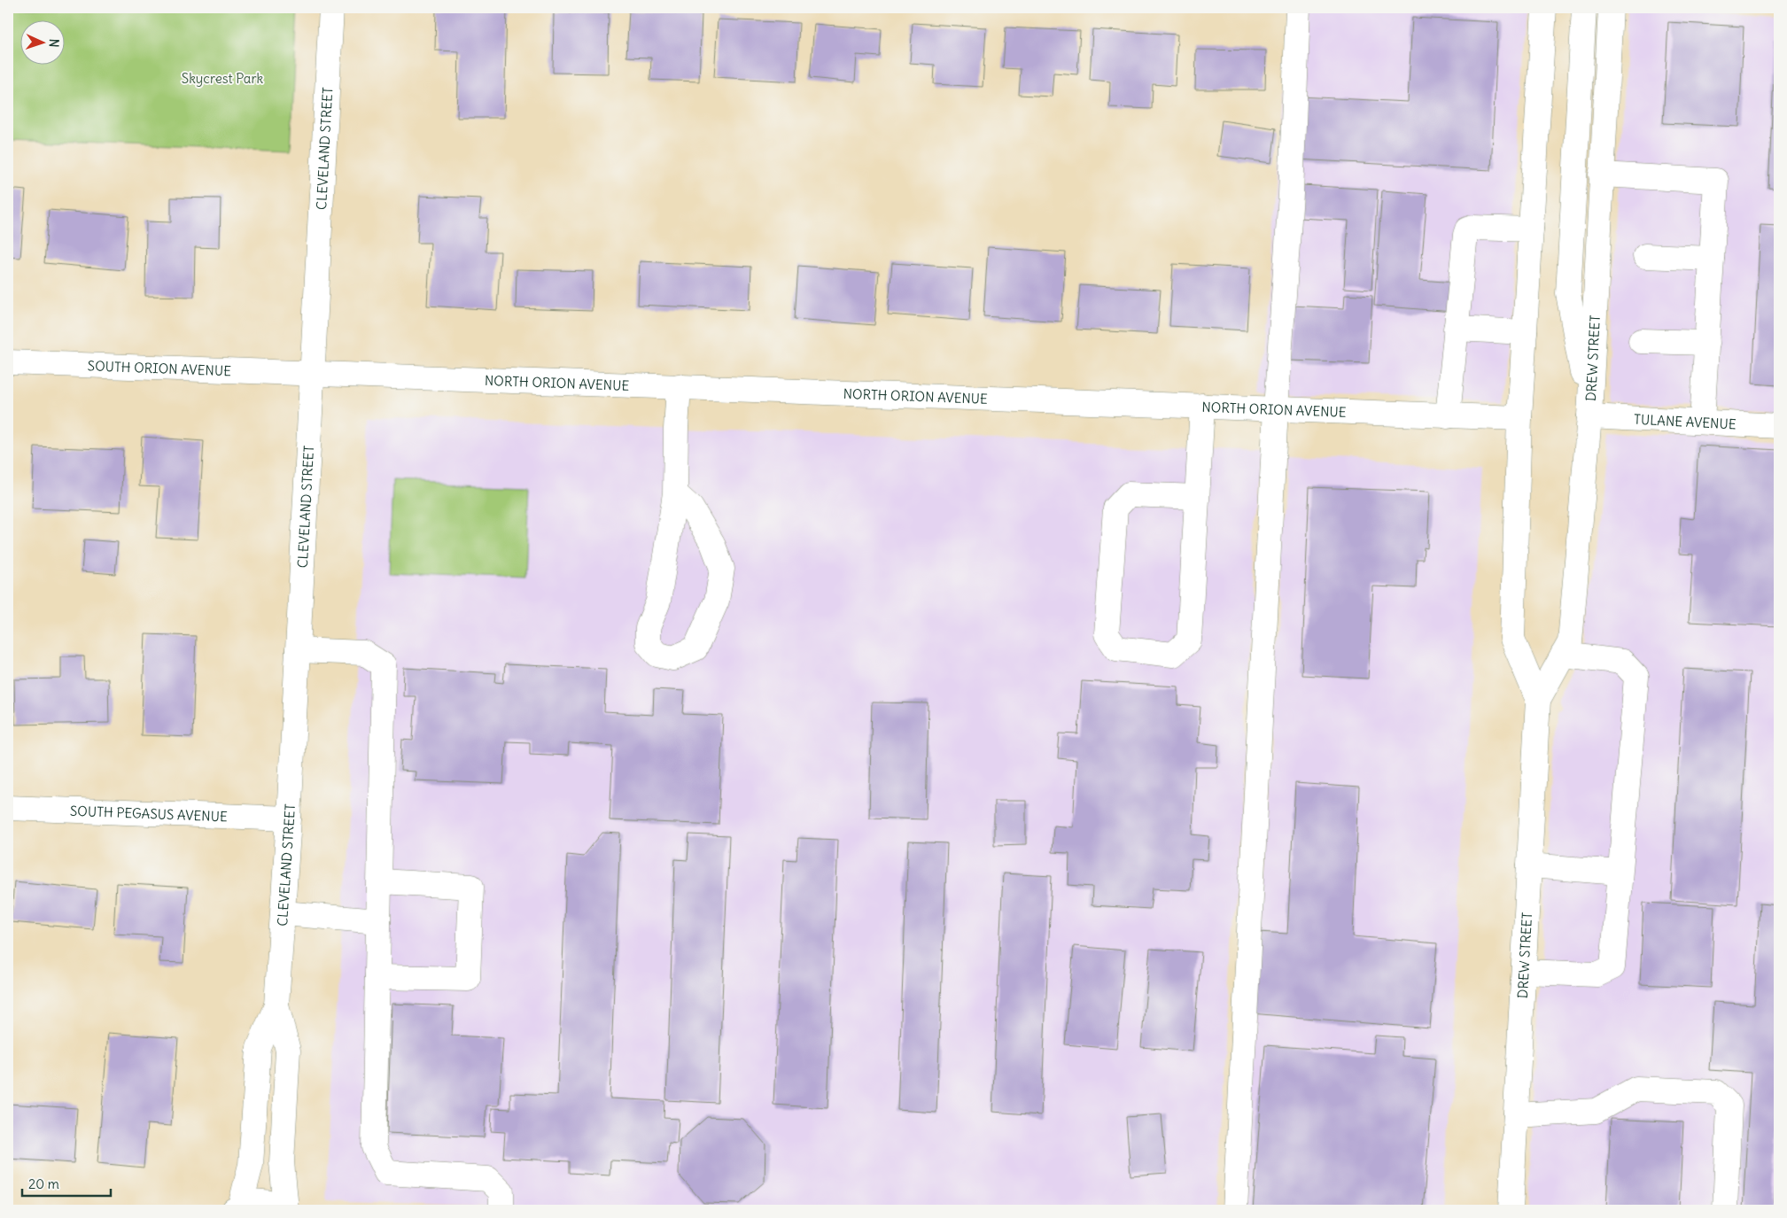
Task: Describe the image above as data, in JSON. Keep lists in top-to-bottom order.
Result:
{
  "streets": {
    "street": [
      "CLEVELAND STREET",
      "DREW STREET",
      "SOUTH ORION AVENUE",
      "NORTH ORION AVENUE",
      "TULANE AVENUE",
      "SOUTH PEGASUS AVENUE"
    ]
  },
  "crossings": [
    ["CLEVELAND STREET", "SOUTH ORION AVENUE"],
    ["CLEVELAND STREET", "NORTH ORION AVENUE"],
    ["CLEVELAND STREET", "SOUTH PEGASUS AVENUE"],
    ["DREW STREET", "NORTH ORION AVENUE"],
    ["DREW STREET", "TULANE AVENUE"],
    ["SOUTH ORION AVENUE", "NORTH ORION AVENUE"]
  ],
  "parks": ["Skycrest Park"],
  "scale_bar": "20 m",
  "north": "right"
}
